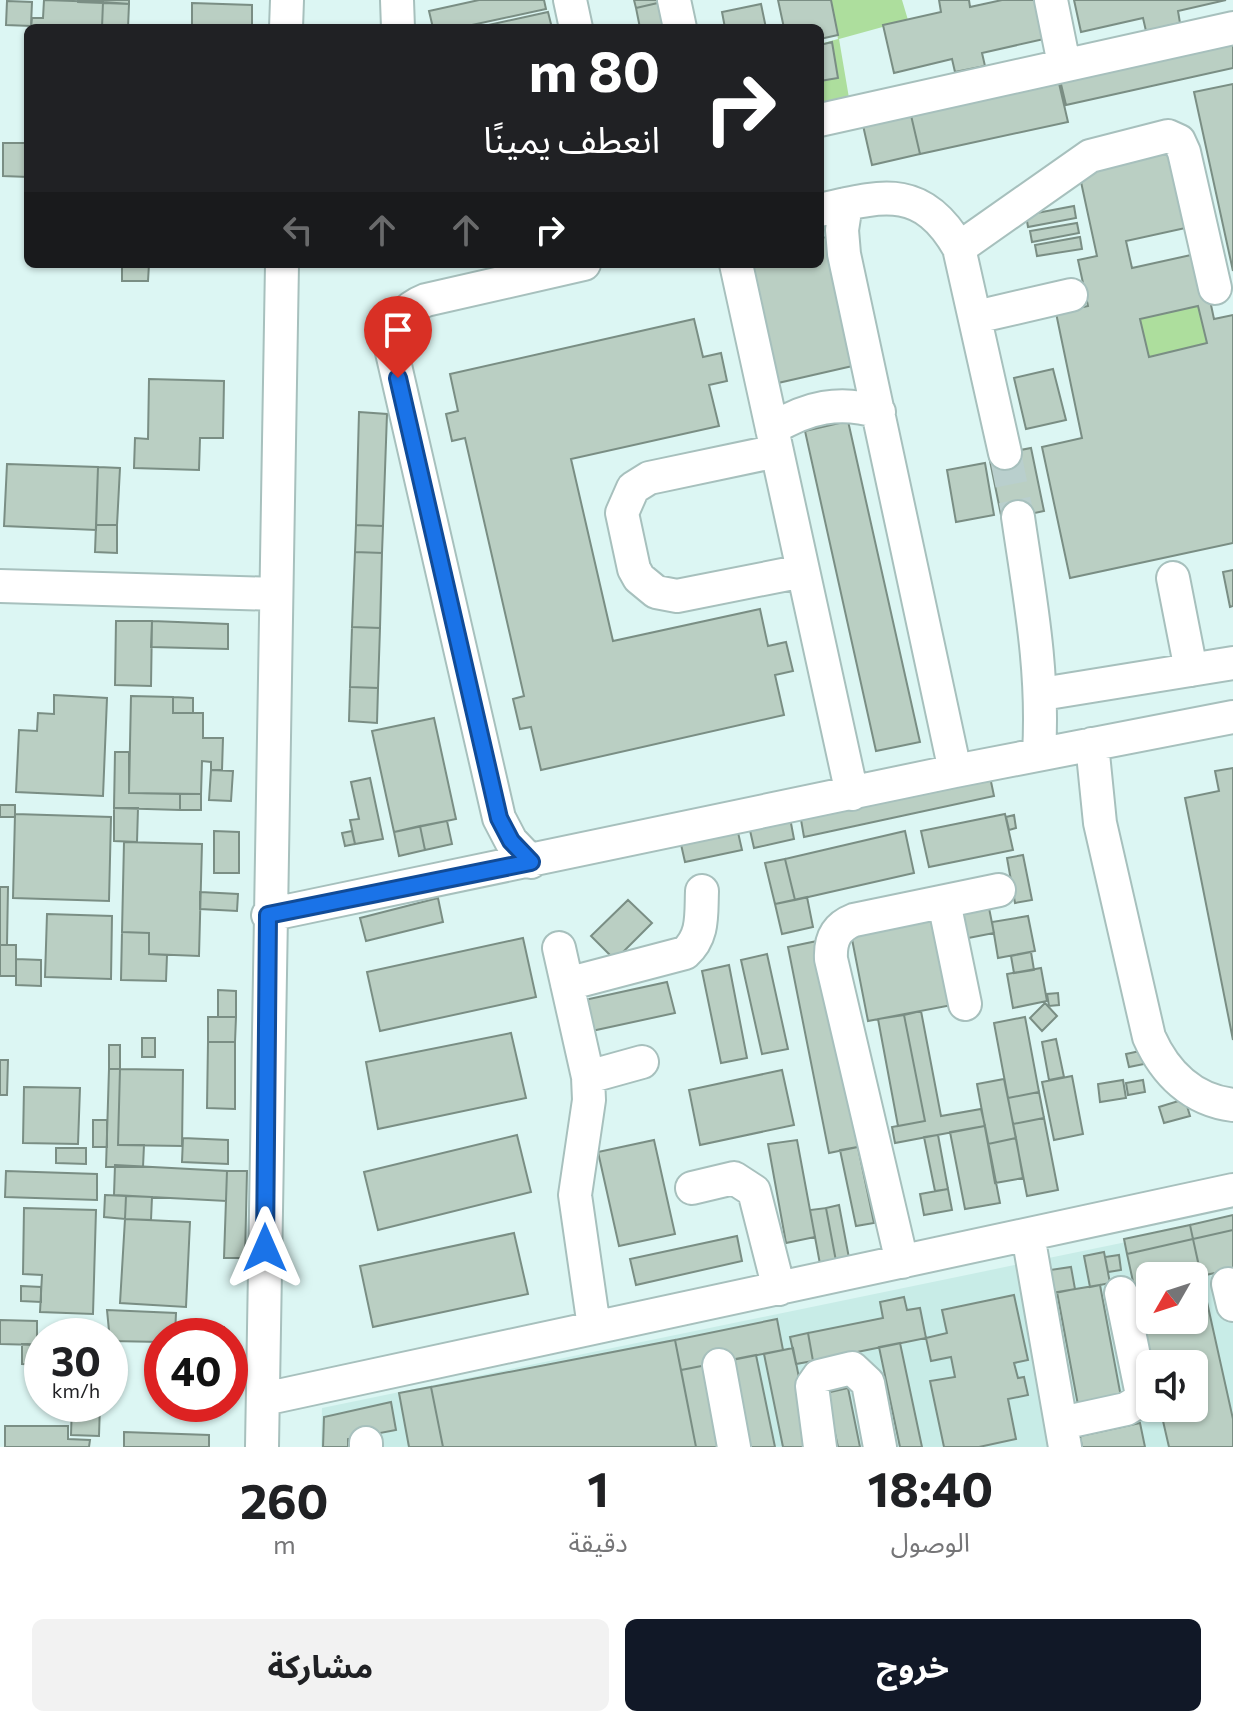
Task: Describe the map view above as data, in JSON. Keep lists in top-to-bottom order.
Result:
{
  "north": "bottom left",
  "page": {
    "turn": ["80 m", "انعطف يمينًا"],
    "speed": "30 km/h",
    "limit": "40",
    "eta": [
      "18:40",
      "الوصول",
      "1",
      "دقيقة",
      "260",
      "m"
    ],
    "buttons": ["خروج", "مشاركة"]
  }
}
